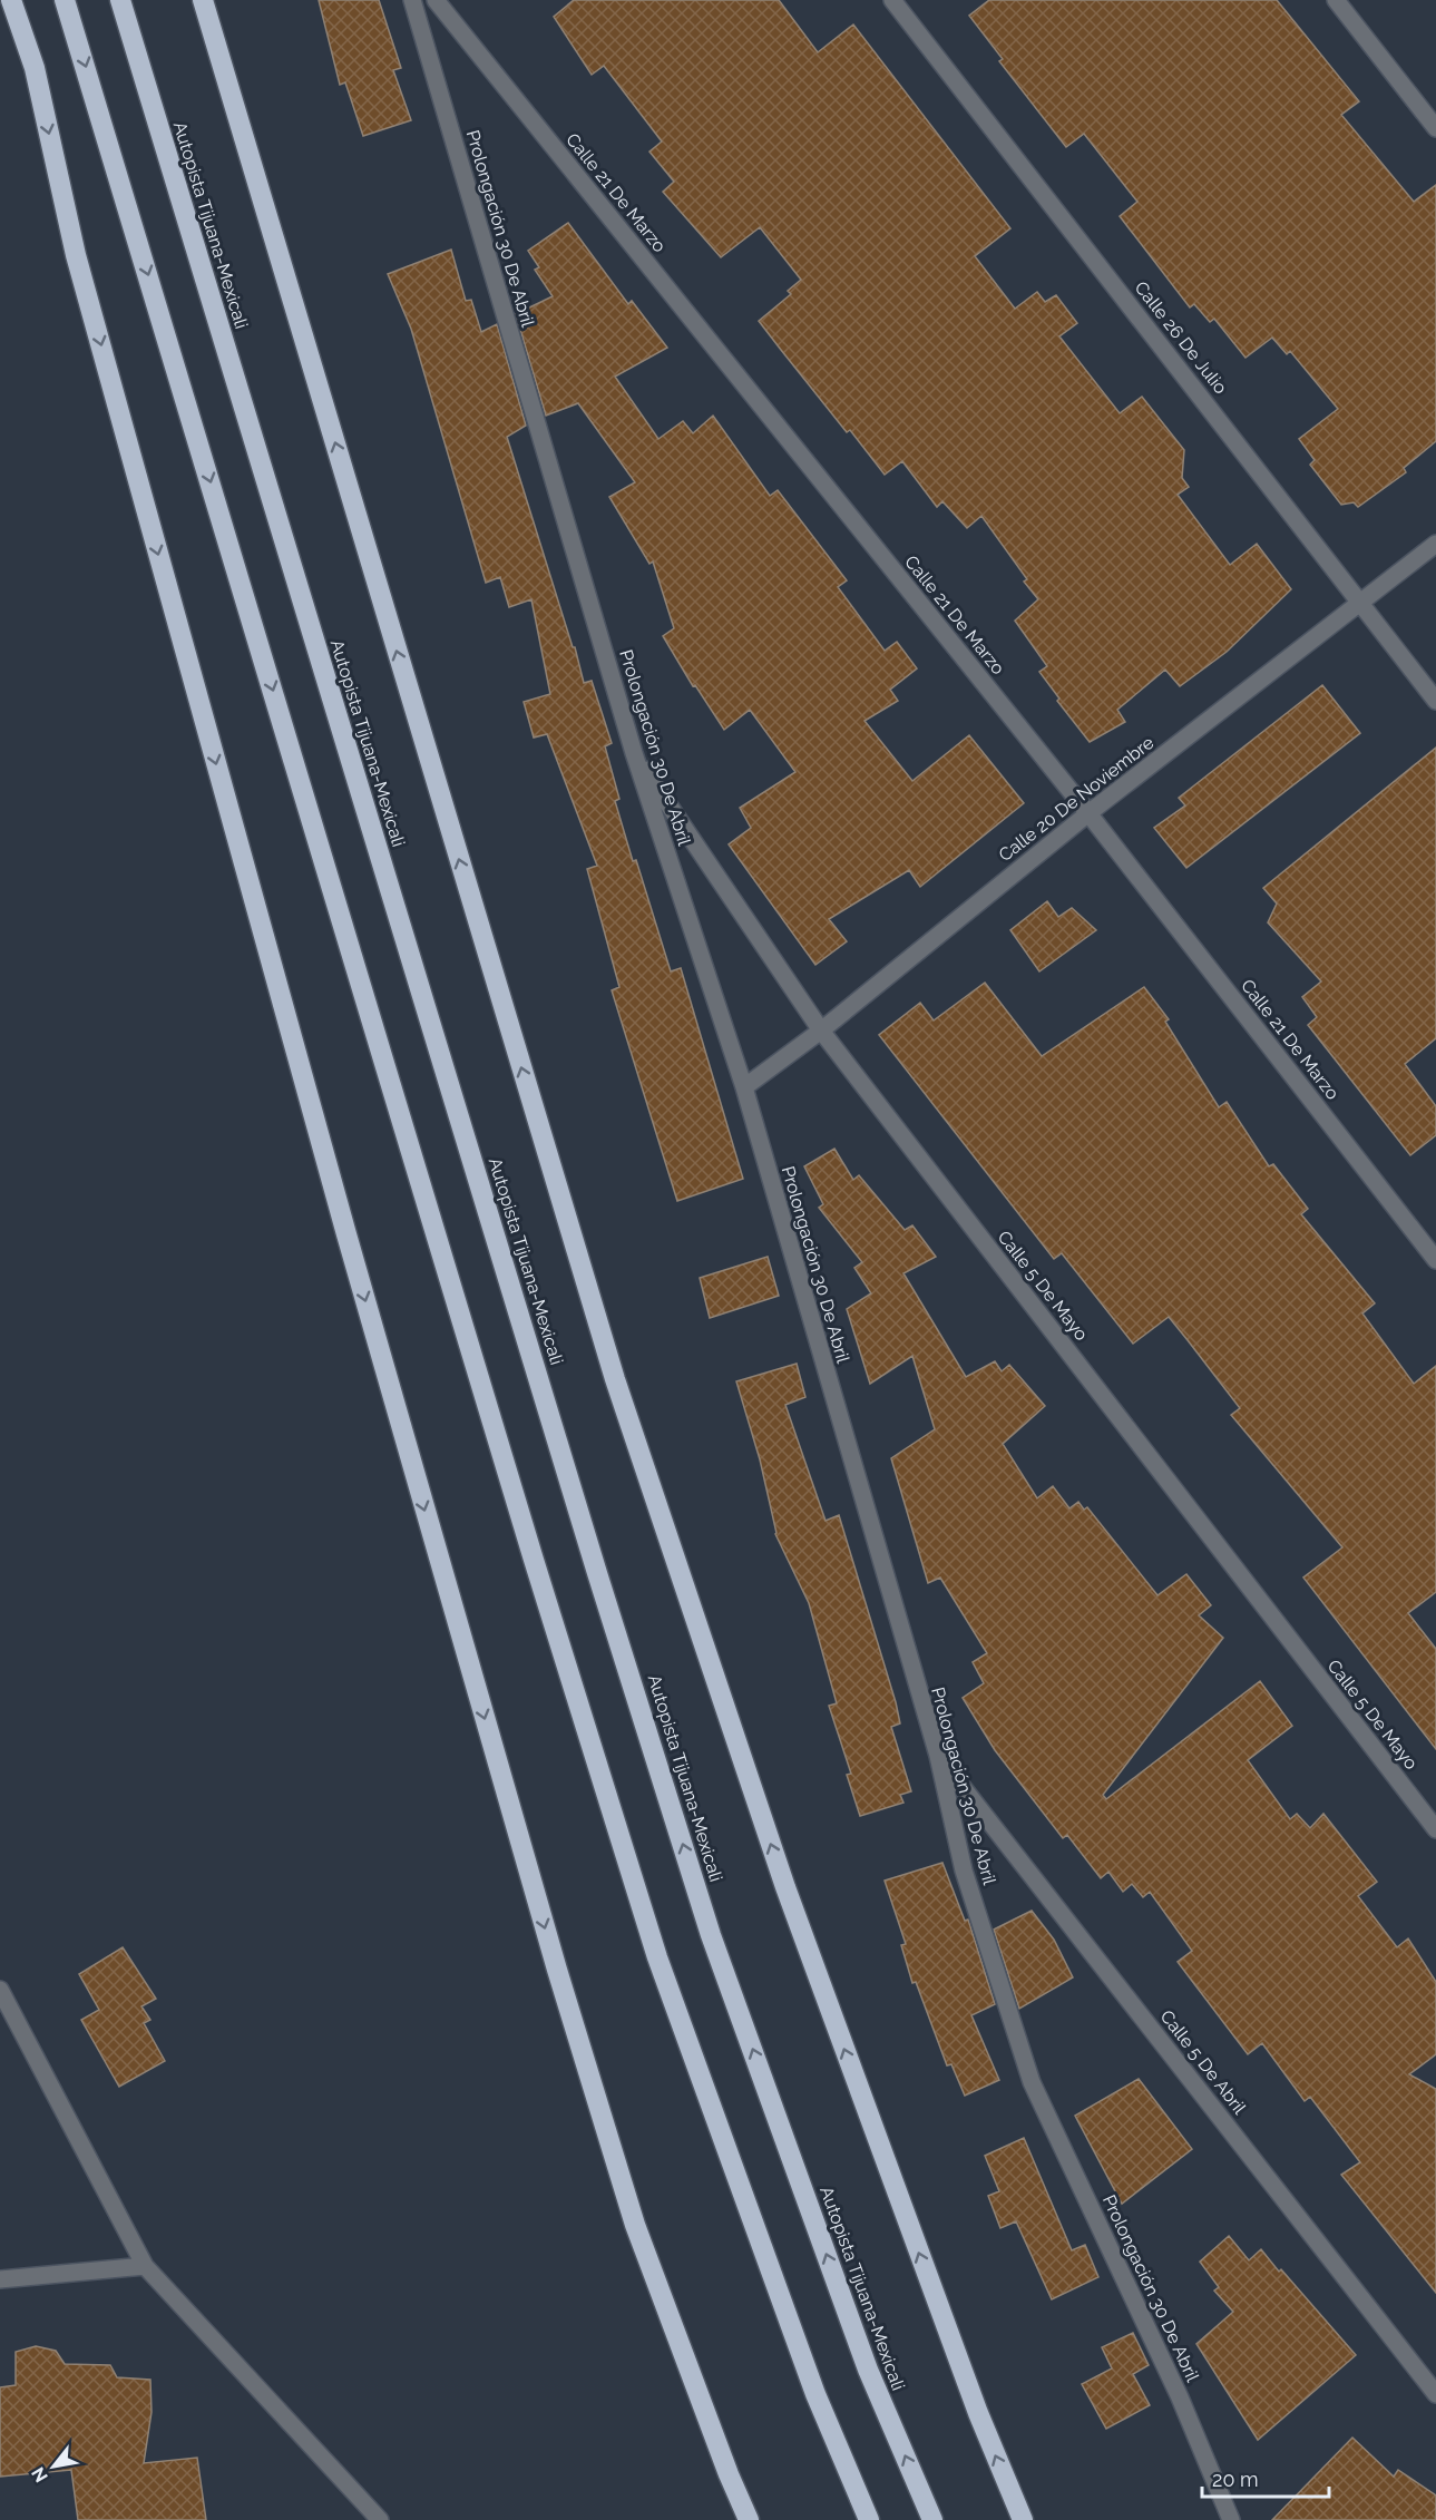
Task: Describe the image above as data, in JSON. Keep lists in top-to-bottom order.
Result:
{
  "streets": {
    "highway": ["Autopista Tijuana-Mexicali"],
    "street": [
      "Calle 21 De Marzo",
      "Prolongación 30 De Abril",
      "Calle 26 De Julio",
      "Calle 20 De Noviembre",
      "Calle 5 De Mayo",
      "Calle 5 De Abril"
    ]
  },
  "crossings": [
    ["Calle 21 De Marzo", "Calle 20 De Noviembre"],
    ["Prolongación 30 De Abril", "Calle 20 De Noviembre"],
    ["Prolongación 30 De Abril", "Calle 5 De Mayo"],
    ["Prolongación 30 De Abril", "Calle 5 De Abril"],
    ["Calle 26 De Julio", "Calle 20 De Noviembre"],
    ["Calle 20 De Noviembre", "Calle 5 De Mayo"]
  ],
  "scale_bar": "20 m",
  "north": "bottom left"
}
